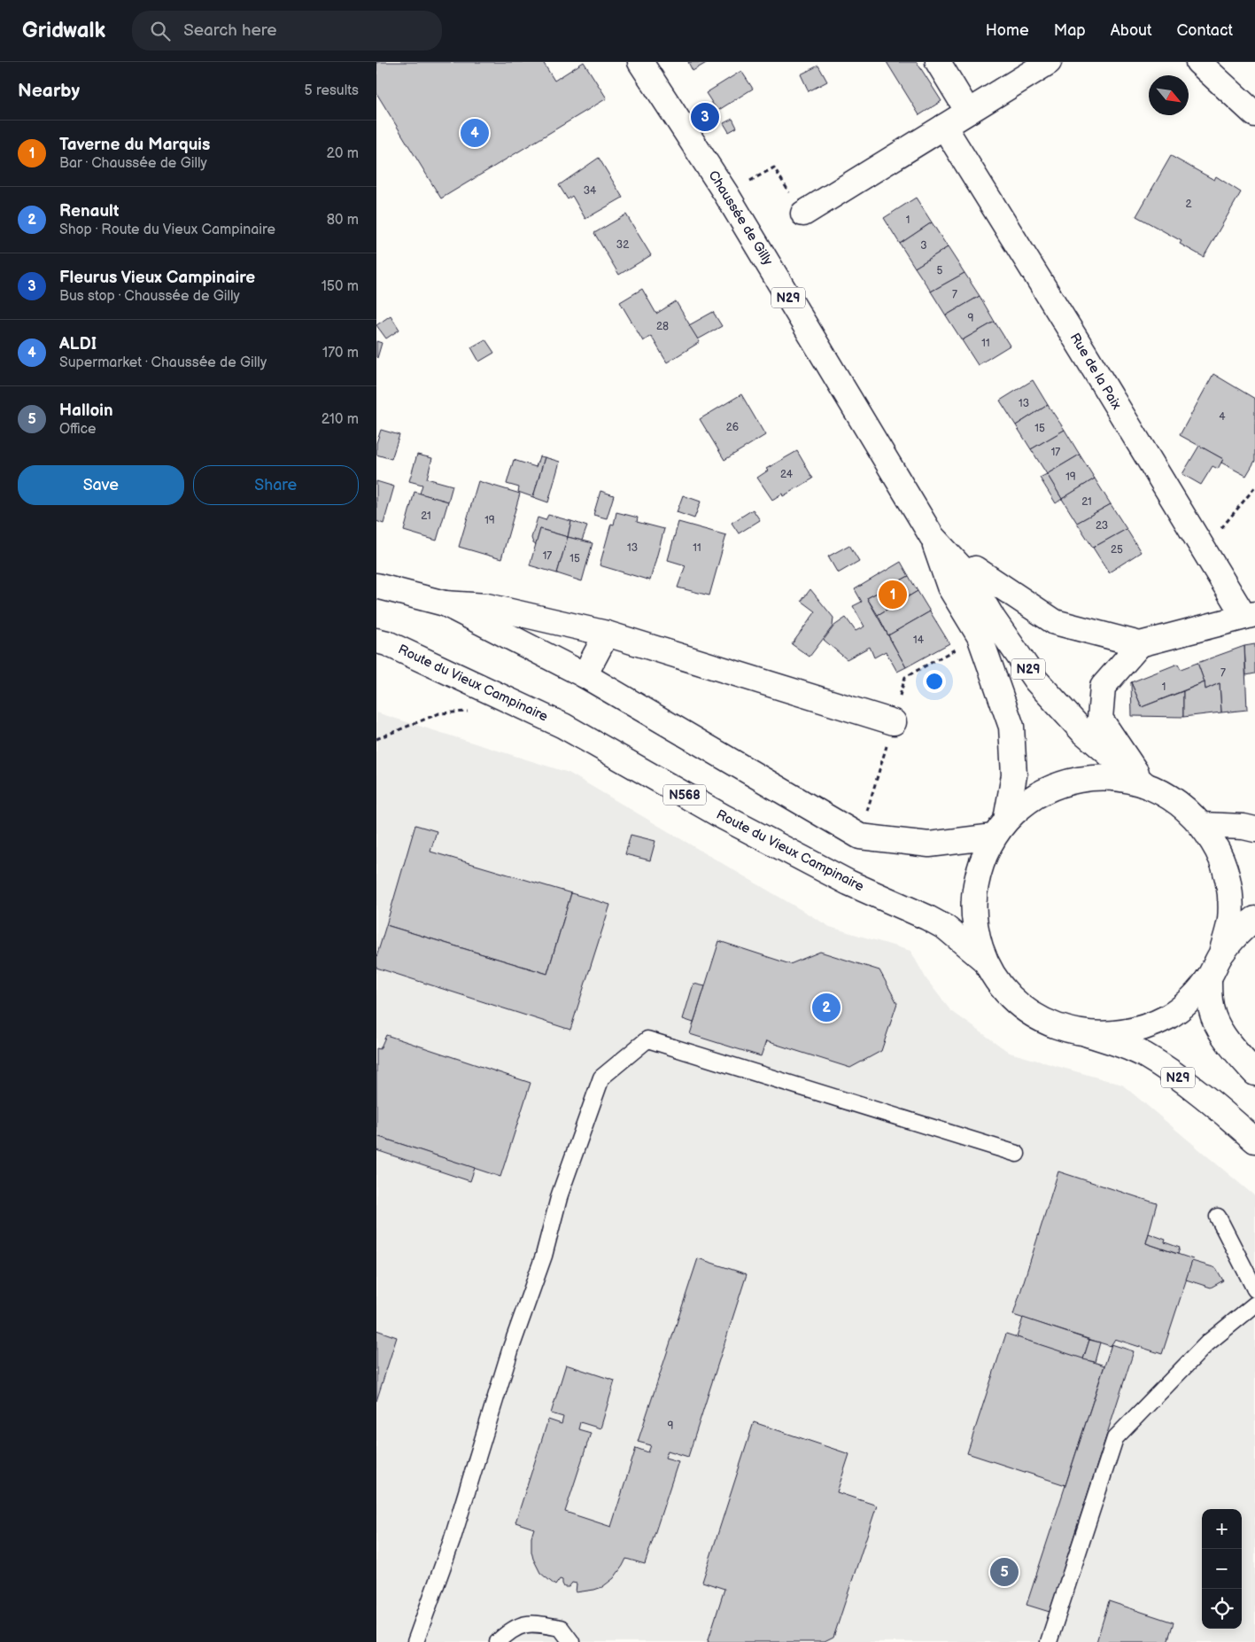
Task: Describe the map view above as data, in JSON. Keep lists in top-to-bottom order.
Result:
{
  "streets": {
    "main road": [
      "Chaussée de Gilly",
      "N29",
      "Rue de la Paix",
      "Route du Vieux Campinaire",
      "N568"
    ]
  },
  "house_numbers": [
    "34",
    "2",
    "1",
    "32",
    "3",
    "5",
    "7",
    "9",
    "28",
    "11",
    "13",
    "4",
    "26",
    "15",
    "17",
    "24",
    "19",
    "21",
    "21",
    "19",
    "23",
    "13",
    "11",
    "25",
    "17",
    "15",
    "14",
    "7",
    "1",
    "9"
  ],
  "north": "bottom right",
  "page": {
    "header": "Gridwalk",
    "search": "Search here",
    "nav": [
      "Home",
      "Map",
      "About",
      "Contact"
    ],
    "heading": ["Nearby", "5 results"],
    "pins": [
      "3",
      "4",
      "1",
      "2",
      "5"
    ],
    "list": [
      {
        "mark": "1",
        "name": "Taverne du Marquis",
        "note": "Bar · Chaussée de Gilly",
        "value": "20 m"
      },
      {
        "mark": "2",
        "name": "Renault",
        "note": "Shop · Route du Vieux Campinaire",
        "value": "80 m"
      },
      {
        "mark": "3",
        "name": "Fleurus Vieux Campinaire",
        "note": "Bus stop · Chaussée de Gilly",
        "value": "150 m"
      },
      {
        "mark": "4",
        "name": "ALDI",
        "note": "Supermarket · Chaussée de Gilly",
        "value": "170 m"
      },
      {
        "mark": "5",
        "name": "Halloin",
        "note": "Office",
        "value": "210 m"
      }
    ],
    "buttons": ["Save", "Share"],
    "map_buttons": ["+", "−"]
  }
}
